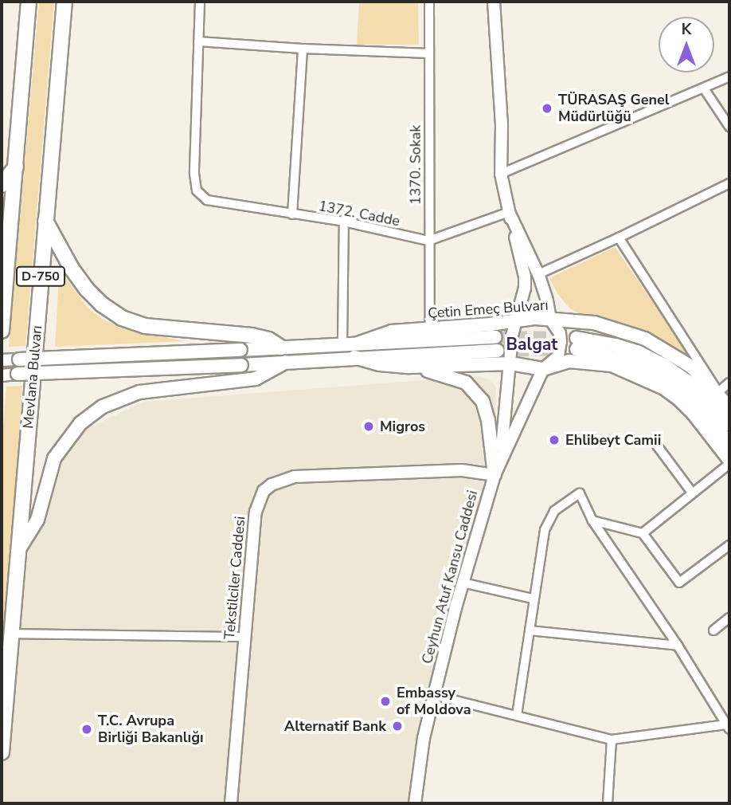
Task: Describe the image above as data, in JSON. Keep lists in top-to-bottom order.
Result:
{
  "streets": {
    "highway": ["D-750", "Mevlana Bulvarı"],
    "main road": ["Çetin Emeç Bulvarı", "Ceyhun Atuf Kansu Caddesi", "Tekstilciler Caddesi"],
    "street": ["1370. Sokak", "1372. Cadde"]
  },
  "crossings": [
    ["1370. Sokak", "1372. Cadde"],
    ["1370. Sokak", "Çetin Emeç Bulvarı"],
    ["Çetin Emeç Bulvarı", "Ceyhun Atuf Kansu Caddesi"],
    ["Ceyhun Atuf Kansu Caddesi", "Tekstilciler Caddesi"]
  ],
  "districts": ["Balgat"],
  "places": [
    "TÜRASAŞ Genel Müdürlüğü",
    "Migros",
    "Ehlibeyt Camii",
    "Embassy of Moldova",
    "Alternatif Bank",
    "T.C. Avrupa Birliği Bakanlığı"
  ],
  "north": "top"
}
